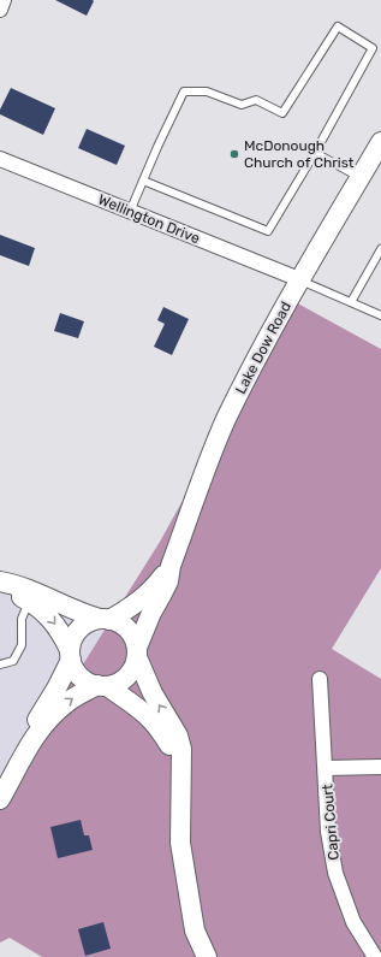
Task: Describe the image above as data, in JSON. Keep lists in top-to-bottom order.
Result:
{
  "streets": {
    "street": ["Wellington Drive", "Lake Dow Road", "Capri Court"]
  },
  "crossings": [
    ["Wellington Drive", "Lake Dow Road"]
  ],
  "places": ["McDonough Church of Christ"]
}
